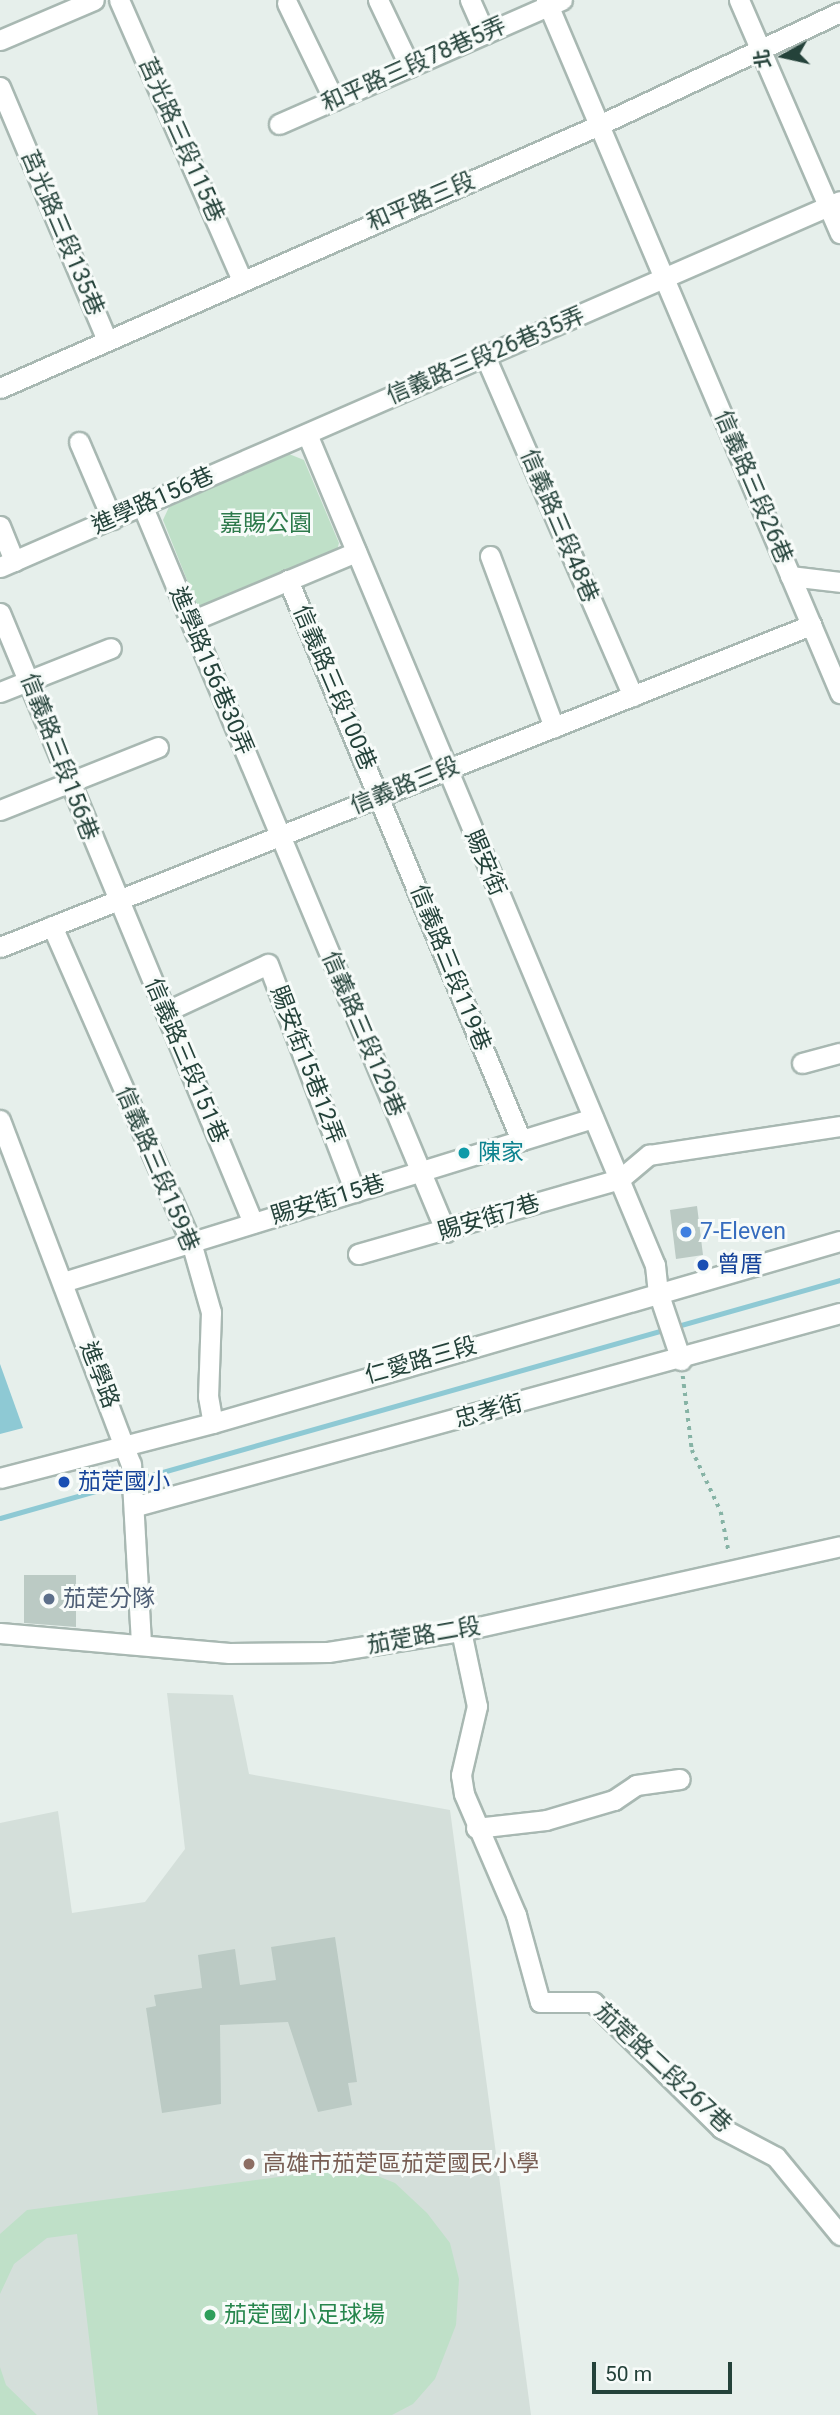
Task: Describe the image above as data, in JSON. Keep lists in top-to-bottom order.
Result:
{
  "streets": {
    "street": [
      "和平路三段78巷5弄",
      "莒光路三段115巷",
      "和平路三段",
      "莒光路三段135巷",
      "信義路三段26巷35弄",
      "信義路三段26巷",
      "進學路156巷",
      "信義路三段48巷",
      "進學路156巷30弄",
      "信義路三段100巷",
      "信義路三段156巷",
      "信義路三段",
      "賜安街",
      "信義路三段119巷",
      "信義路三段129巷",
      "信義路三段151巷",
      "賜安街15巷12弄",
      "信義路三段159巷",
      "賜安街15巷",
      "賜安街7巷",
      "仁愛路三段",
      "進學路",
      "忠孝街",
      "茄萣路二段",
      "茄萣路二段267巷"
    ]
  },
  "crossings": [
    ["和平路三段78巷5弄", "信義路三段26巷"],
    ["莒光路三段115巷", "和平路三段"],
    ["和平路三段", "莒光路三段135巷"],
    ["和平路三段", "信義路三段26巷"],
    ["信義路三段26巷35弄", "信義路三段26巷"],
    ["信義路三段26巷35弄", "進學路156巷"],
    ["信義路三段26巷35弄", "信義路三段48巷"],
    ["信義路三段26巷35弄", "賜安街"],
    ["信義路三段26巷", "信義路三段"],
    ["進學路156巷", "進學路156巷30弄"],
    ["進學路156巷", "賜安街"],
    ["信義路三段48巷", "信義路三段"],
    ["進學路156巷30弄", "信義路三段"],
    ["進學路156巷30弄", "信義路三段129巷"],
    ["信義路三段100巷", "信義路三段"],
    ["信義路三段100巷", "信義路三段119巷"],
    ["信義路三段156巷", "信義路三段"],
    ["信義路三段156巷", "信義路三段151巷"],
    ["信義路三段", "賜安街"],
    ["信義路三段", "信義路三段119巷"],
    ["信義路三段", "信義路三段129巷"],
    ["信義路三段", "信義路三段151巷"],
    ["信義路三段", "信義路三段159巷"],
    ["賜安街", "賜安街15巷"],
    ["賜安街", "賜安街7巷"],
    ["賜安街", "仁愛路三段"],
    ["賜安街", "忠孝街"],
    ["信義路三段119巷", "賜安街15巷"],
    ["信義路三段129巷", "賜安街15巷"],
    ["信義路三段129巷", "賜安街7巷"],
    ["信義路三段151巷", "賜安街15巷12弄"],
    ["信義路三段151巷", "賜安街15巷"],
    ["賜安街15巷12弄", "賜安街15巷"],
    ["信義路三段159巷", "賜安街15巷"],
    ["信義路三段159巷", "仁愛路三段"],
    ["賜安街15巷", "進學路"],
    ["仁愛路三段", "進學路"],
    ["進學路", "忠孝街"],
    ["進學路", "茄萣路二段"],
    ["茄萣路二段", "茄萣路二段267巷"]
  ],
  "parks": ["嘉賜公園"],
  "places": [
    "陳家",
    "7-Eleven",
    "曾厝",
    "茄萣國小",
    "茄萣分隊",
    "高雄市茄萣區茄萣國民小學",
    "茄萣國小足球場"
  ],
  "scale_bar": "50 m",
  "north": "left"
}
